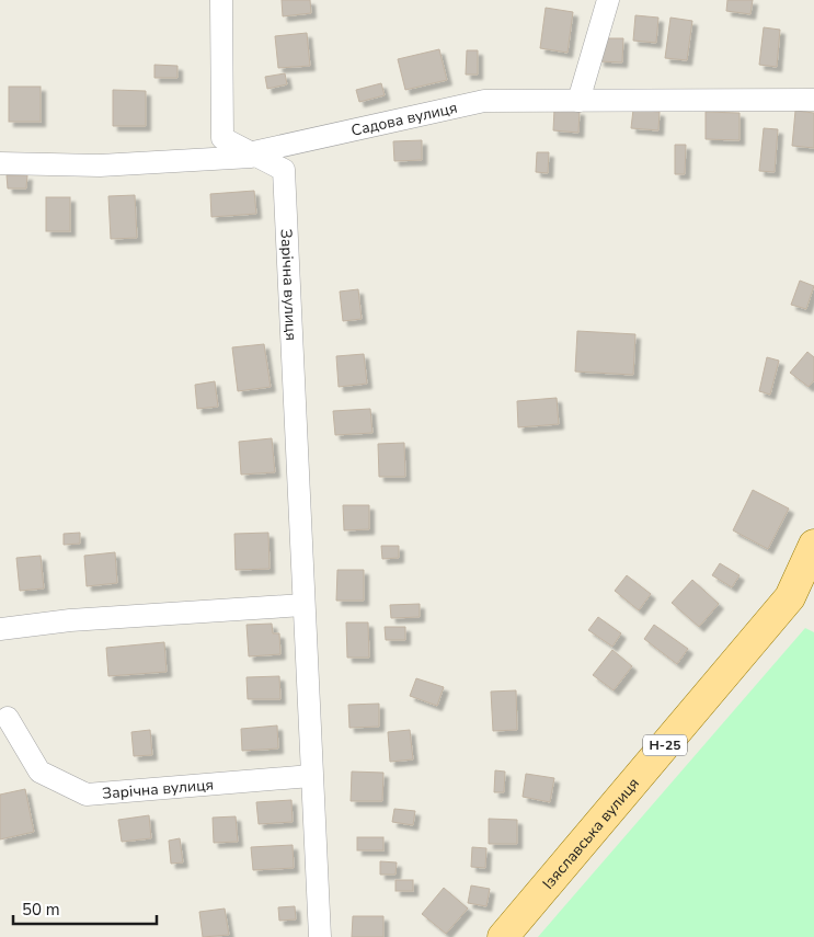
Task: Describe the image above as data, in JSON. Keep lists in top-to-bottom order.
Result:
{
  "streets": {
    "main road": ["Н-25", "Ізяславська вулиця"],
    "street": ["Садова вулиця", "Зарічна вулиця"]
  },
  "crossings": [
    ["Садова вулиця", "Зарічна вулиця"]
  ],
  "scale_bar": "50 m"
}
